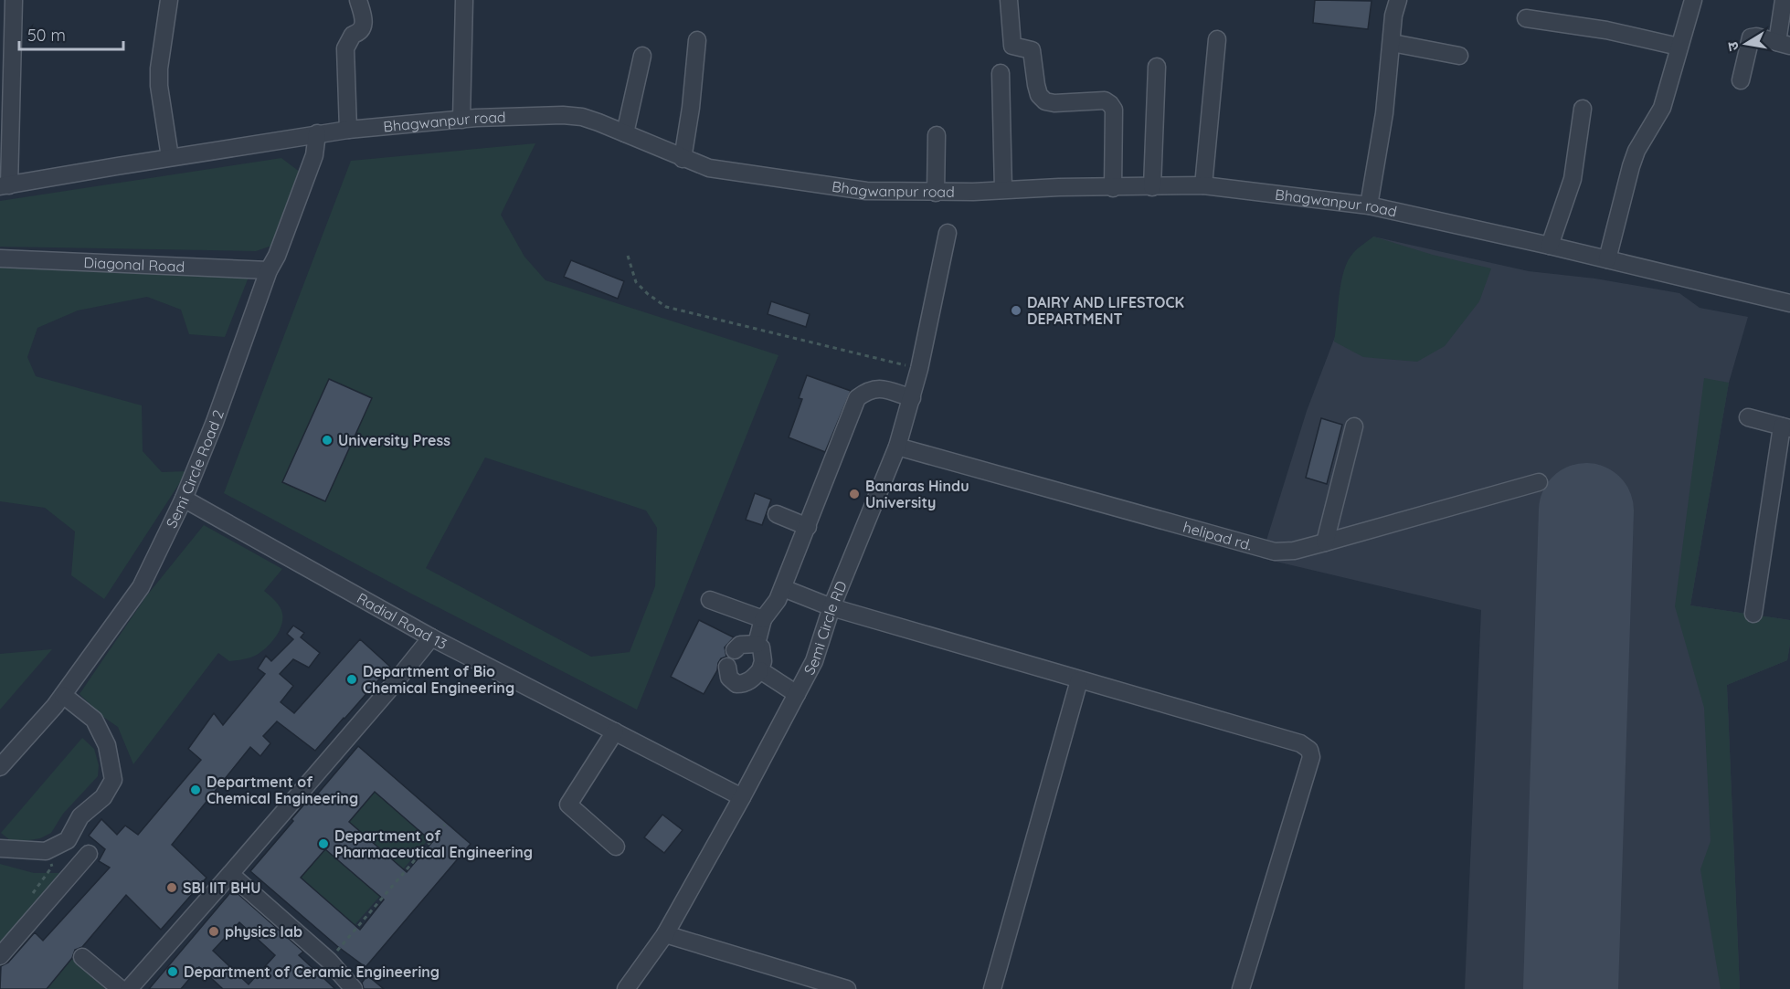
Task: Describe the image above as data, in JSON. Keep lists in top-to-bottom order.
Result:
{
  "streets": {
    "street": [
      "Bhagwanpur road",
      "Diagonal Road",
      "Semi Circle Road 2",
      "helipad rd.",
      "Radial Road 13",
      "Semi Circle RD"
    ]
  },
  "crossings": [
    ["Bhagwanpur road", "Semi Circle Road 2"],
    ["Diagonal Road", "Semi Circle Road 2"],
    ["Semi Circle Road 2", "Radial Road 13"],
    ["helipad rd.", "Semi Circle RD"],
    ["Radial Road 13", "Semi Circle RD"]
  ],
  "places": [
    "DAIRY AND LIFESTOCK DEPARTMENT",
    "University Press",
    "Banaras Hindu University",
    "Department of Bio Chemical Engineering",
    "Department of Chemical Engineering",
    "Department of Pharmaceutical Engineering",
    "SBI IIT BHU",
    "physics lab",
    "Department of Ceramic Engineering"
  ],
  "scale_bar": "50 m",
  "north": "left"
}
